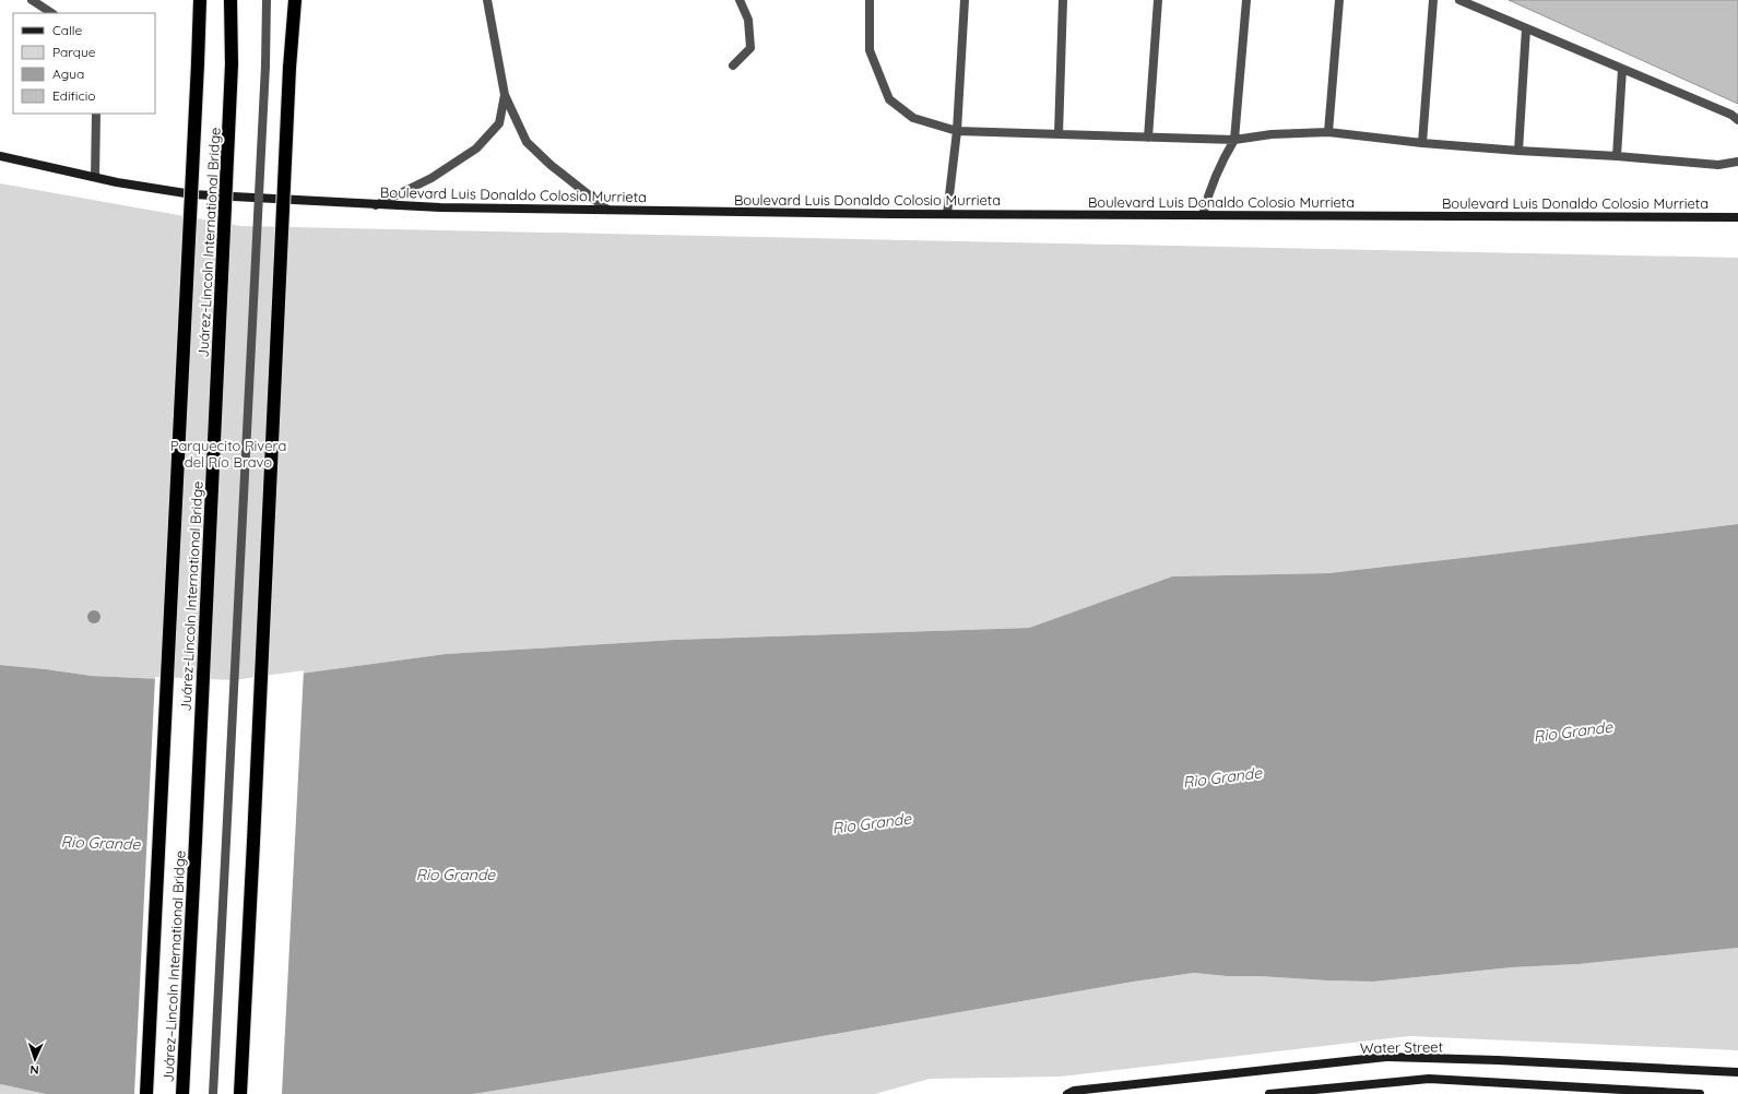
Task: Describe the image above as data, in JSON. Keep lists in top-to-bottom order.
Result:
{
  "streets": {
    "highway": ["Juárez-Lincoln International Bridge"],
    "main road": ["Boulevard Luis Donaldo Colosio Murrieta", "Water Street"]
  },
  "water": ["Rio Grande"],
  "parks": ["Parquecito Rivera del Río Bravo"],
  "legend": [
    "Calle",
    "Parque",
    "Agua",
    "Edificio"
  ],
  "north": "bottom"
}
